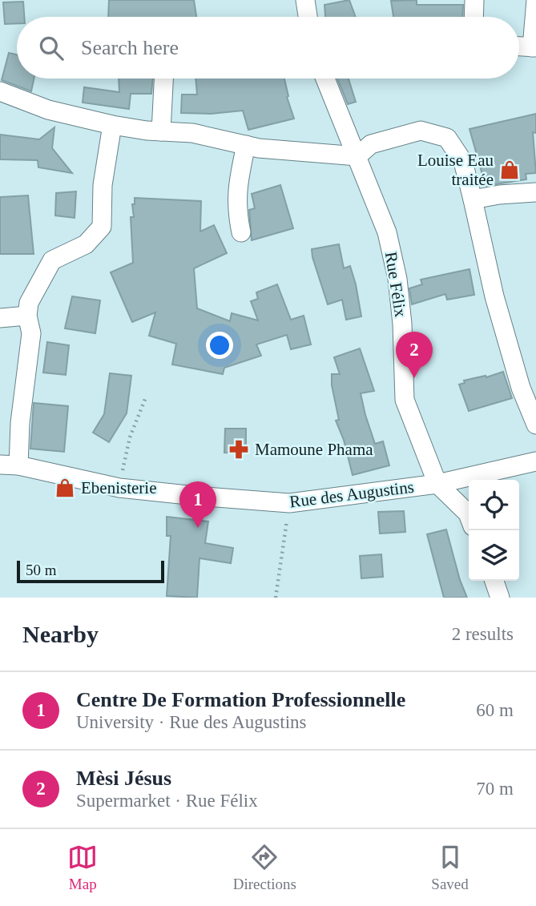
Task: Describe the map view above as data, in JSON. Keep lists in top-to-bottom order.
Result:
{
  "streets": {
    "street": ["Rue Félix", "Rue des Augustins"]
  },
  "crossings": [
    ["Rue Félix", "Rue des Augustins"]
  ],
  "places": {
    "shop": ["Louise Eau traitée", "Ebenisterie"],
    "pharmacy": ["Mamoune Phama"]
  },
  "scale_bar": "50 m",
  "page": {
    "search": "Search here",
    "pins": ["2", "1"],
    "scale": "50 m",
    "heading": ["Nearby", "2 results"],
    "list": [
      {
        "mark": "1",
        "name": "Centre De Formation Professionnelle",
        "note": "University · Rue des Augustins",
        "value": "60 m"
      },
      {
        "mark": "2",
        "name": "Mèsi Jésus",
        "note": "Supermarket · Rue Félix",
        "value": "70 m"
      }
    ],
    "nav": ["Map", "Directions", "Saved"]
  }
}
